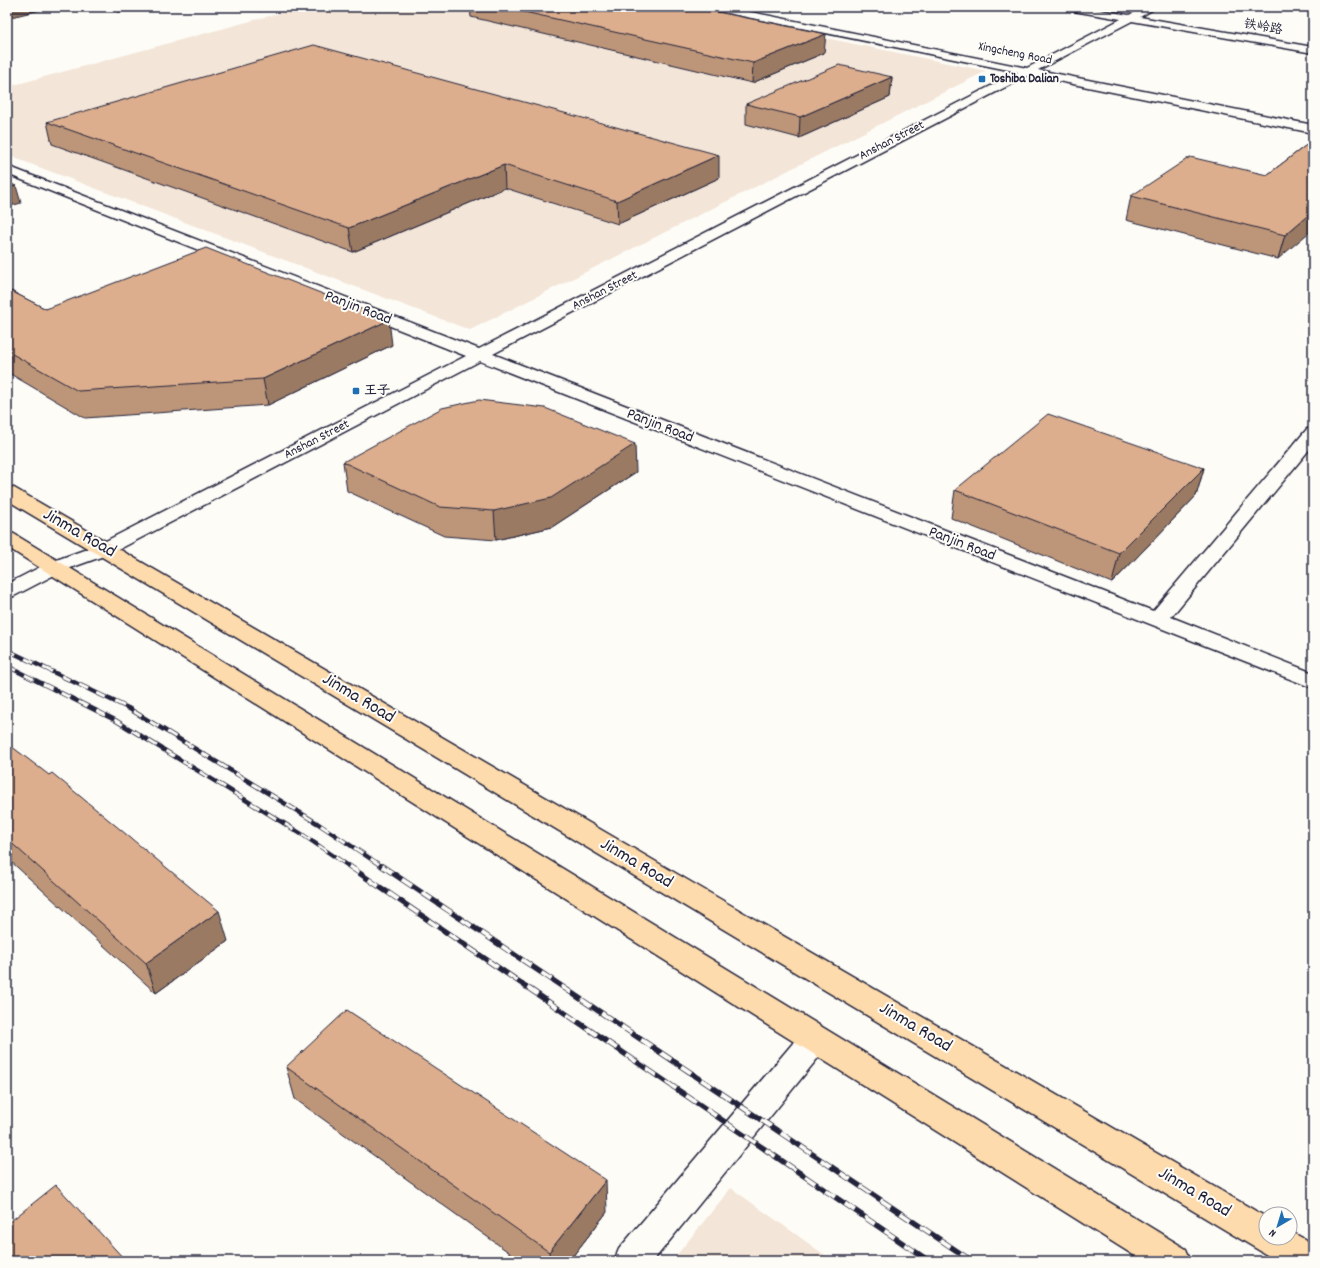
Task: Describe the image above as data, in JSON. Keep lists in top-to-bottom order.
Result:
{
  "streets": {
    "main road": ["Jinma Road"],
    "street": [
      "铁岭路",
      "Xingcheng Road",
      "Anshan Street",
      "Panjin Road"
    ]
  },
  "crossings": [
    ["铁岭路", "Anshan Street"],
    ["Xingcheng Road", "Anshan Street"],
    ["Anshan Street", "Panjin Road"],
    ["Anshan Street", "Jinma Road"]
  ],
  "places": {
    "transit": ["Toshiba Dalian", "王子"]
  },
  "north": "bottom left"
}
